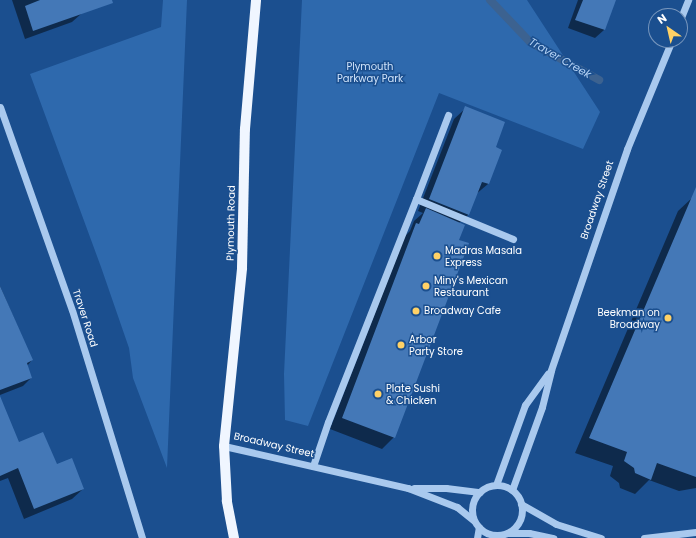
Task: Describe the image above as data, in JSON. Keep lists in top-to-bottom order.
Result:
{
  "streets": {
    "main road": ["Broadway Street", "Plymouth Road"],
    "street": ["Traver Road"]
  },
  "crossings": [
    ["Broadway Street", "Plymouth Road"]
  ],
  "water": ["Traver Creek"],
  "parks": ["Plymouth Parkway Park"],
  "places": [
    "Madras Masala Express",
    "Miny's Mexican Restaurant",
    "Broadway Cafe",
    "Beekman on Broadway",
    "Arbor Party Store",
    "Plate Sushi & Chicken"
  ],
  "north": "top left"
}
